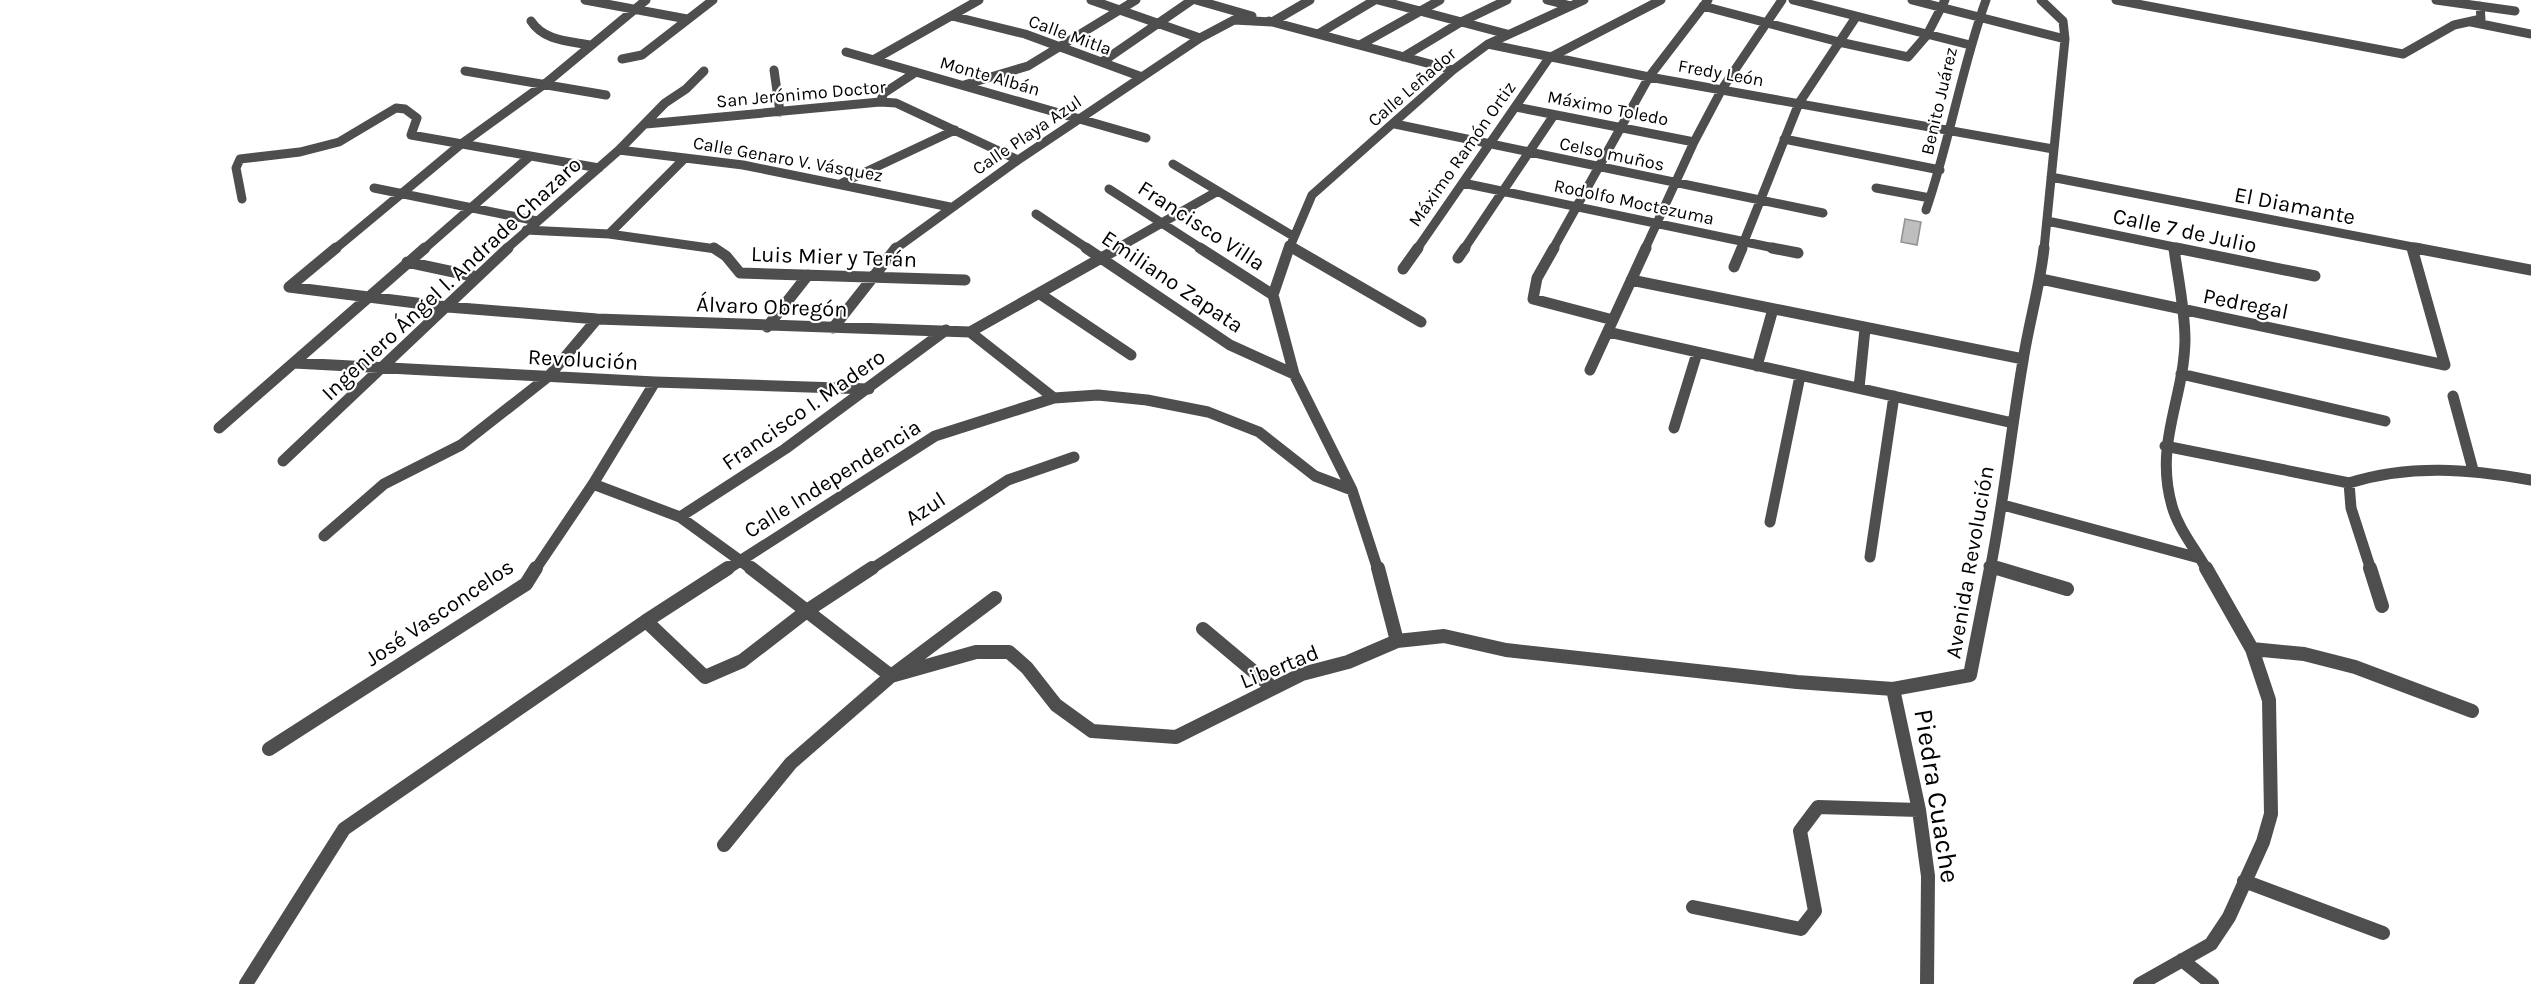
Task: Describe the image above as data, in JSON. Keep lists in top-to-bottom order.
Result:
{
  "streets": {
    "street": [
      "Calle Mitla",
      "Fredy León",
      "Monte Albán",
      "Calle Leñador",
      "San Jerónimo Doctor",
      "Benito Juárez",
      "Máximo Toledo",
      "Calle Playa Azul",
      "Máximo Ramón Ortiz",
      "Celso muños",
      "Calle Genaro V. Vásquez",
      "Rodolfo Moctezuma",
      "El Diamante",
      "Francisco Villa",
      "Calle 7 de Julio",
      "Luis Mier y Terán",
      "Ingeniero Ángel l. Andrade Chazaro",
      "Emiliano Zapata",
      "Pedregal",
      "Álvaro Obregón",
      "Revolución",
      "Francisco I. Madero",
      "Calle Independencia",
      "Azul",
      "Avenida Revolución",
      "José Vasconcelos",
      "Libertad",
      "Piedra Cuache"
    ]
  },
  "crossings": [
    ["Calle Mitla", "Calle Playa Azul"],
    ["Fredy León", "Calle Leñador"],
    ["Fredy León", "Benito Juárez"],
    ["Fredy León", "Máximo Ramón Ortiz"],
    ["Fredy León", "Avenida Revolución"],
    ["Monte Albán", "Calle Playa Azul"],
    ["Calle Leñador", "Celso muños"],
    ["San Jerónimo Doctor", "Calle Playa Azul"],
    ["San Jerónimo Doctor", "Ingeniero Ángel l. Andrade Chazaro"],
    ["Máximo Toledo", "Máximo Ramón Ortiz"],
    ["Calle Playa Azul", "Calle Genaro V. Vásquez"],
    ["Calle Playa Azul", "Luis Mier y Terán"],
    ["Calle Playa Azul", "Álvaro Obregón"],
    ["Máximo Ramón Ortiz", "Celso muños"],
    ["Máximo Ramón Ortiz", "Rodolfo Moctezuma"],
    ["Calle Genaro V. Vásquez", "Ingeniero Ángel l. Andrade Chazaro"],
    ["El Diamante", "Pedregal"],
    ["El Diamante", "Avenida Revolución"],
    ["Calle 7 de Julio", "Avenida Revolución"],
    ["Ingeniero Ángel l. Andrade Chazaro", "Álvaro Obregón"],
    ["Ingeniero Ángel l. Andrade Chazaro", "Revolución"],
    ["Pedregal", "Avenida Revolución"],
    ["Álvaro Obregón", "Francisco I. Madero"],
    ["Revolución", "Francisco I. Madero"],
    ["Revolución", "José Vasconcelos"],
    ["Calle Independencia", "Azul"],
    ["Avenida Revolución", "Libertad"],
    ["Avenida Revolución", "Piedra Cuache"]
  ]
}
